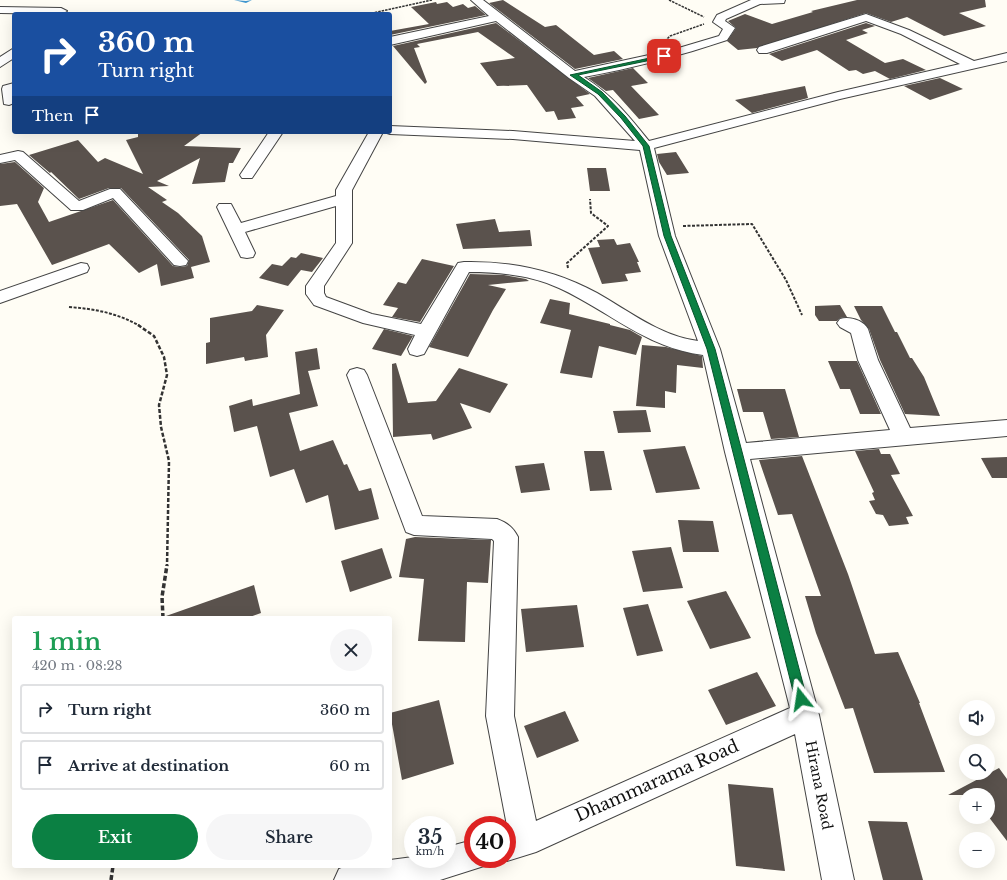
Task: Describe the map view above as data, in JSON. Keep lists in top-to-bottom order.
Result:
{
  "streets": {
    "street": ["Dhammarama Road", "Hirana Road"]
  },
  "crossings": [
    ["Dhammarama Road", "Hirana Road"]
  ],
  "page": {
    "turn": ["360 m", "Turn right"],
    "then": "Then",
    "heading": ["1 min", "420 m · 08:28"],
    "list": [
      {
        "name": "Turn right",
        "value": "360 m"
      },
      {
        "name": "Arrive at destination",
        "value": "60 m"
      }
    ],
    "map_buttons": ["+", "−"],
    "buttons": ["Exit", "Share"],
    "speed": "35 km/h",
    "limit": "40"
  }
}
